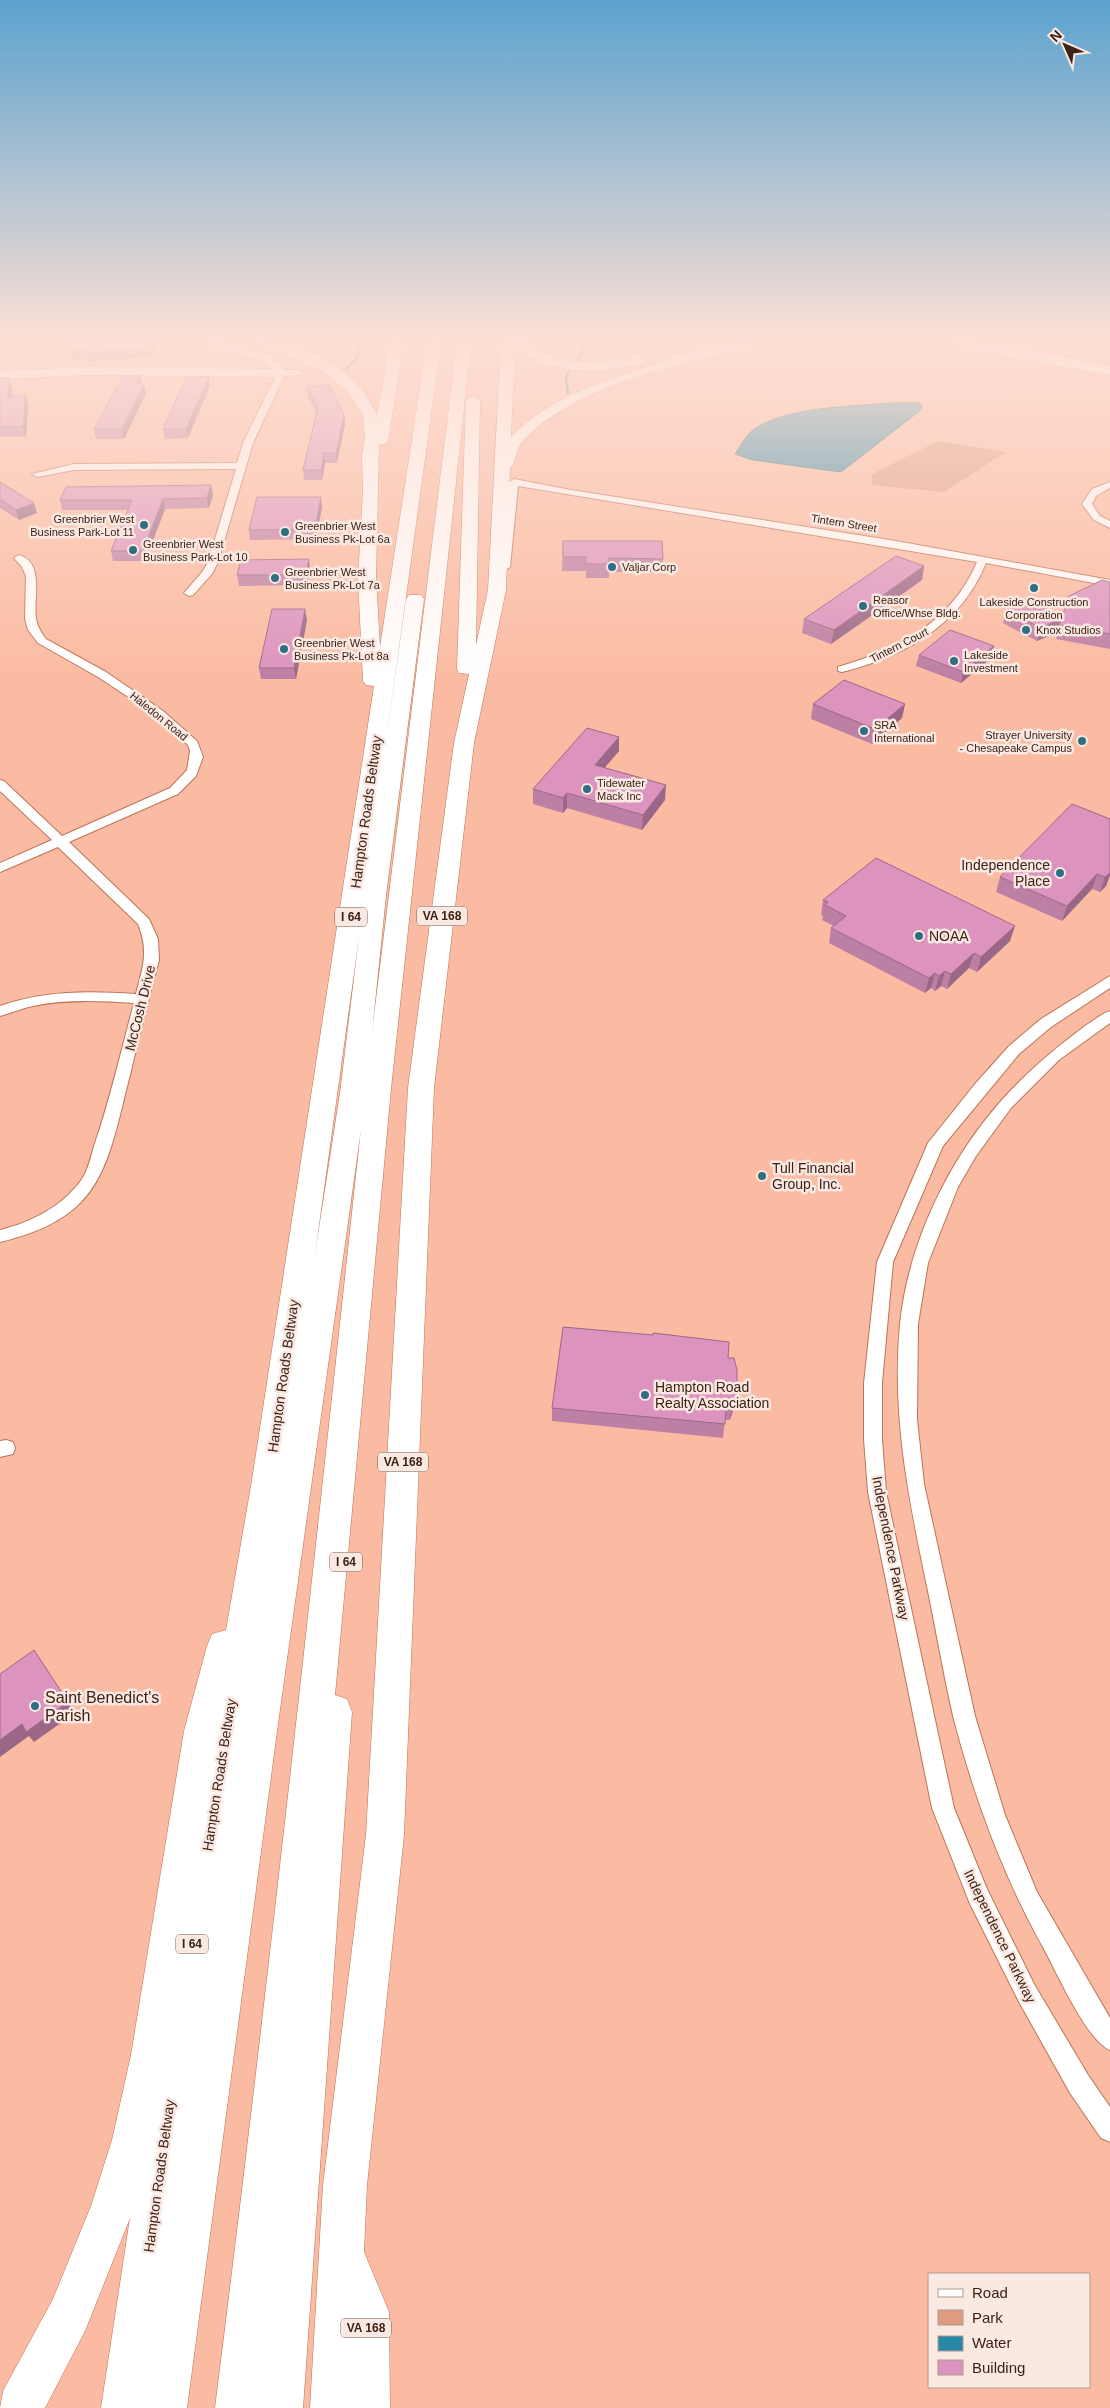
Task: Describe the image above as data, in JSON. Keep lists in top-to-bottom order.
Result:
{
  "streets": {
    "highway": ["Hampton Roads Beltway", "VA 168", "I 64"],
    "street": [
      "Tintern Street",
      "Tintern Court",
      "Haledon Road",
      "McCosh Drive",
      "Independence Parkway"
    ]
  },
  "crossings": [
    ["Tintern Street", "Tintern Court"],
    ["Tintern Street", "VA 168"],
    ["Haledon Road", "McCosh Drive"]
  ],
  "places": [
    "Greenbrier West Business Park-Lot 11",
    "Greenbrier West Business Pk-Lot 6a",
    "Greenbrier West Business Park-Lot 10",
    "Valjar Corp",
    "Greenbrier West Business Pk-Lot 7a",
    "Lakeside Construction Corporation",
    "Reasor Office/Whse Bldg.",
    "Knox Studios",
    "Greenbrier West Business Pk-Lot 8a",
    "Lakeside Investment",
    "SRA International",
    "Strayer University - Chesapeake Campus",
    "Tidewater Mack Inc",
    "Independence Place",
    "NOAA",
    "Tull Financial Group, Inc.",
    "Hampton Road Realty Association",
    "Saint Benedict's Parish"
  ],
  "legend": [
    "Road",
    "Park",
    "Water",
    "Building"
  ],
  "north": "top left"
}
